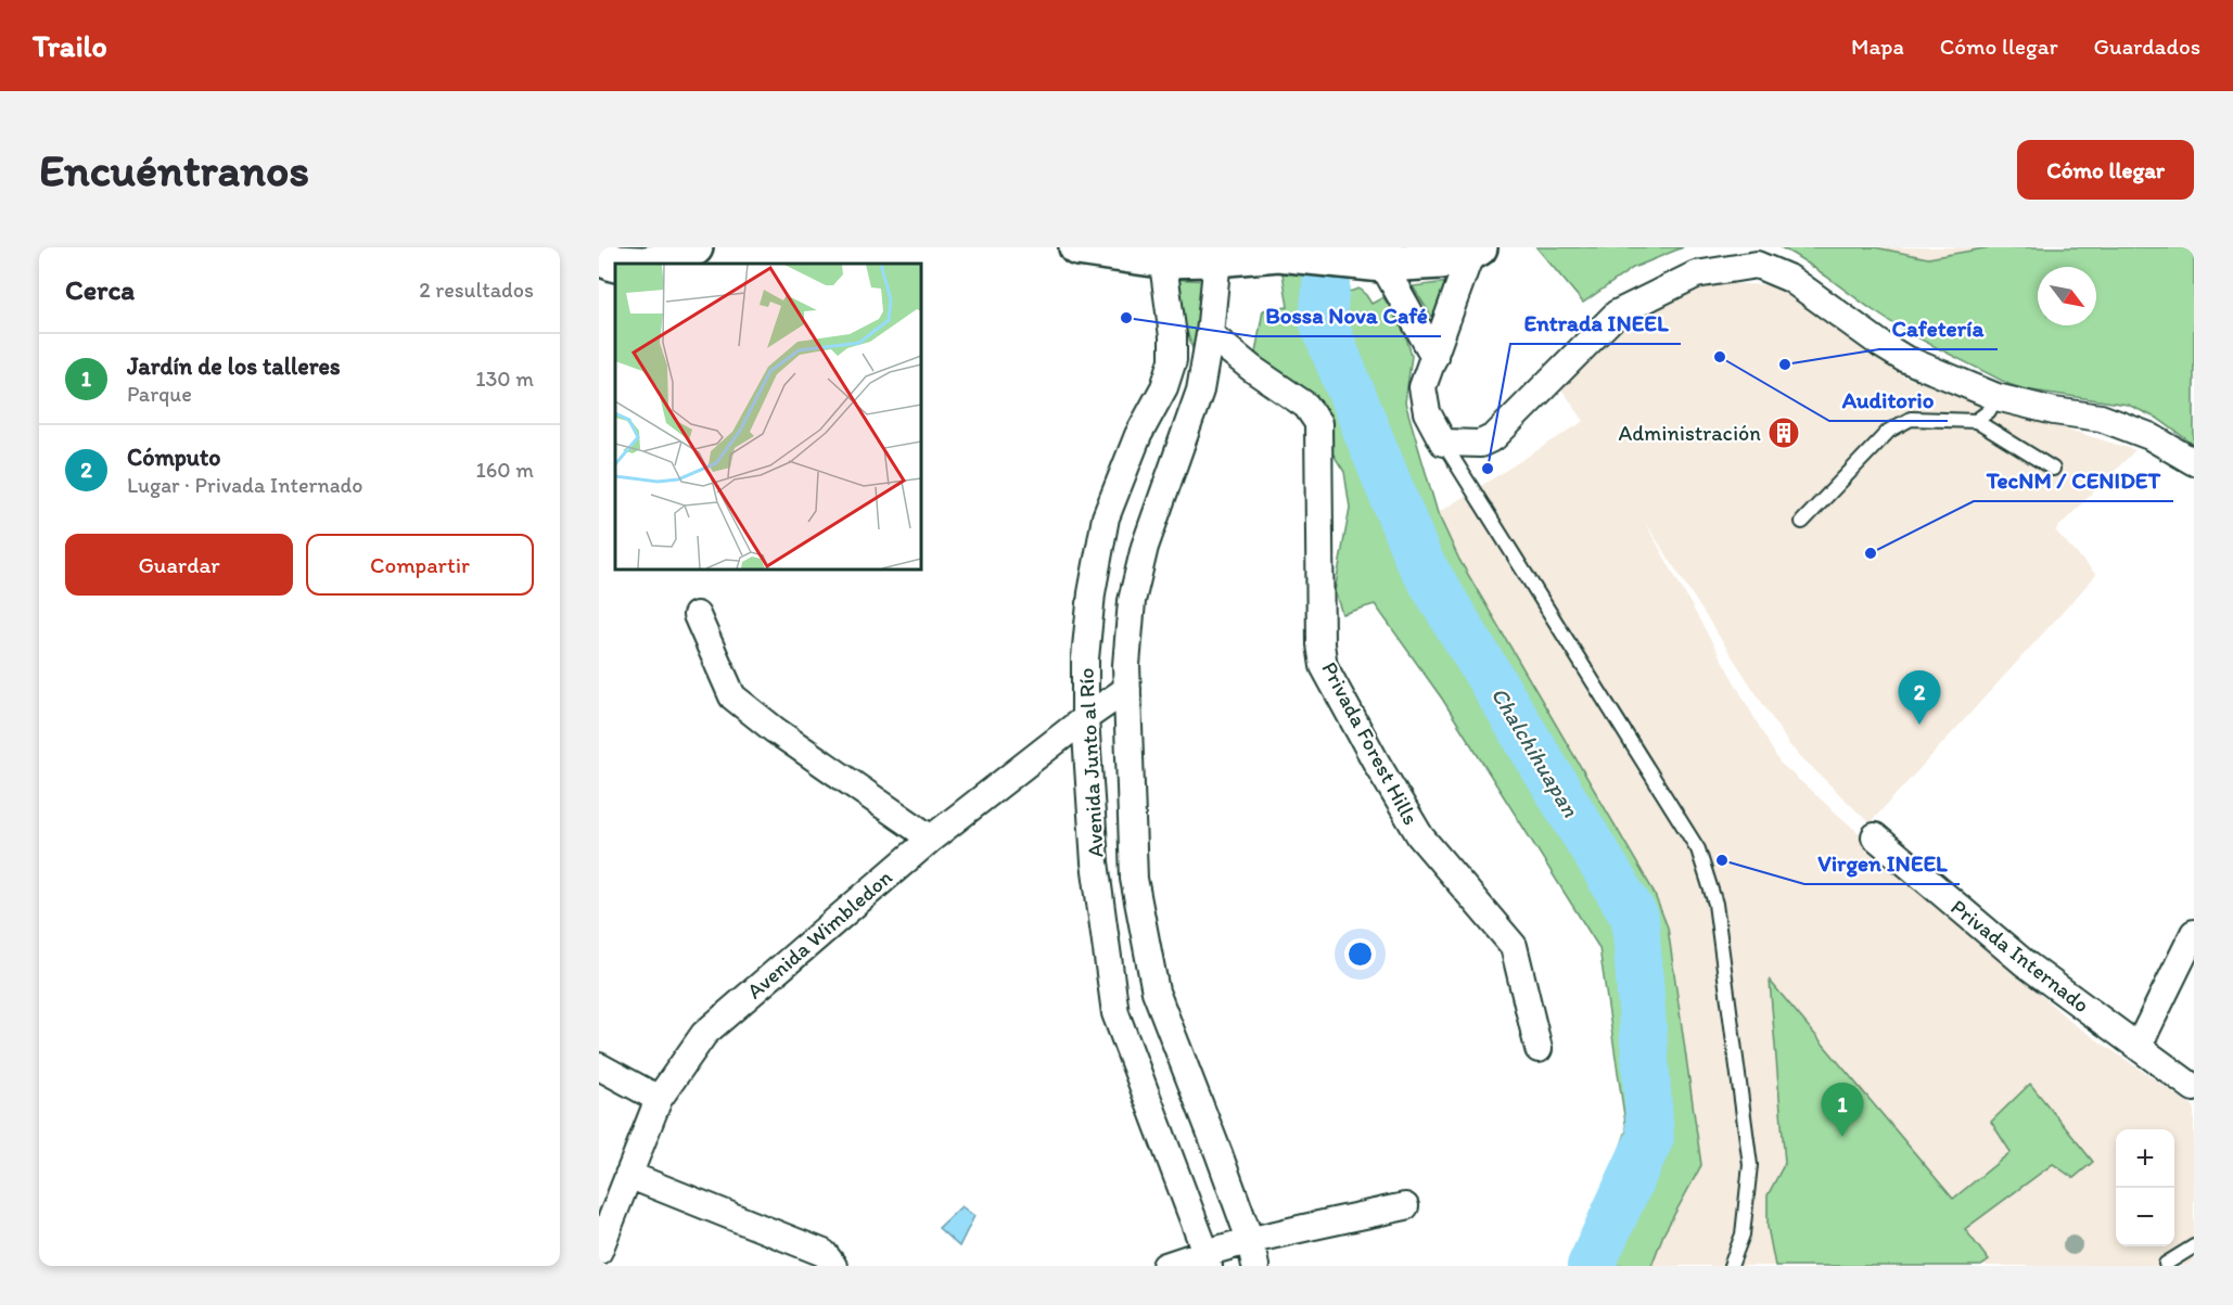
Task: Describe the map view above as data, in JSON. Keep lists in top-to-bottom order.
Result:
{
  "streets": {
    "street": [
      "Privada Forest Hills",
      "Avenida Junto al Río",
      "Avenida Wimbledon",
      "Privada Internado"
    ]
  },
  "crossings": [
    ["Privada Forest Hills", "Avenida Junto al Río"],
    ["Avenida Junto al Río", "Avenida Wimbledon"]
  ],
  "water": ["Chalchihuapan"],
  "places": {
    "other": [
      "Bossa Nova Café",
      "Auditorio",
      "Cafetería",
      "Entrada INEEL",
      "TecNM / CENIDET",
      "Virgen INEEL"
    ],
    "building": ["Administración"]
  },
  "north": "bottom right",
  "page": {
    "header": "Trailo",
    "nav": ["Mapa", "Cómo llegar", "Guardados"],
    "buttons": [
      "Cómo llegar",
      ["Guardar", "Compartir"]
    ],
    "title": "Encuéntranos",
    "heading": ["Cerca", "2 resultados"],
    "list": [
      {
        "mark": "1",
        "name": "Jardín de los talleres",
        "note": "Parque",
        "value": "130 m"
      },
      {
        "mark": "2",
        "name": "Cómputo",
        "note": "Lugar · Privada Internado",
        "value": "160 m"
      }
    ],
    "pins": ["2", "1"],
    "map_buttons": ["+", "−"]
  }
}
